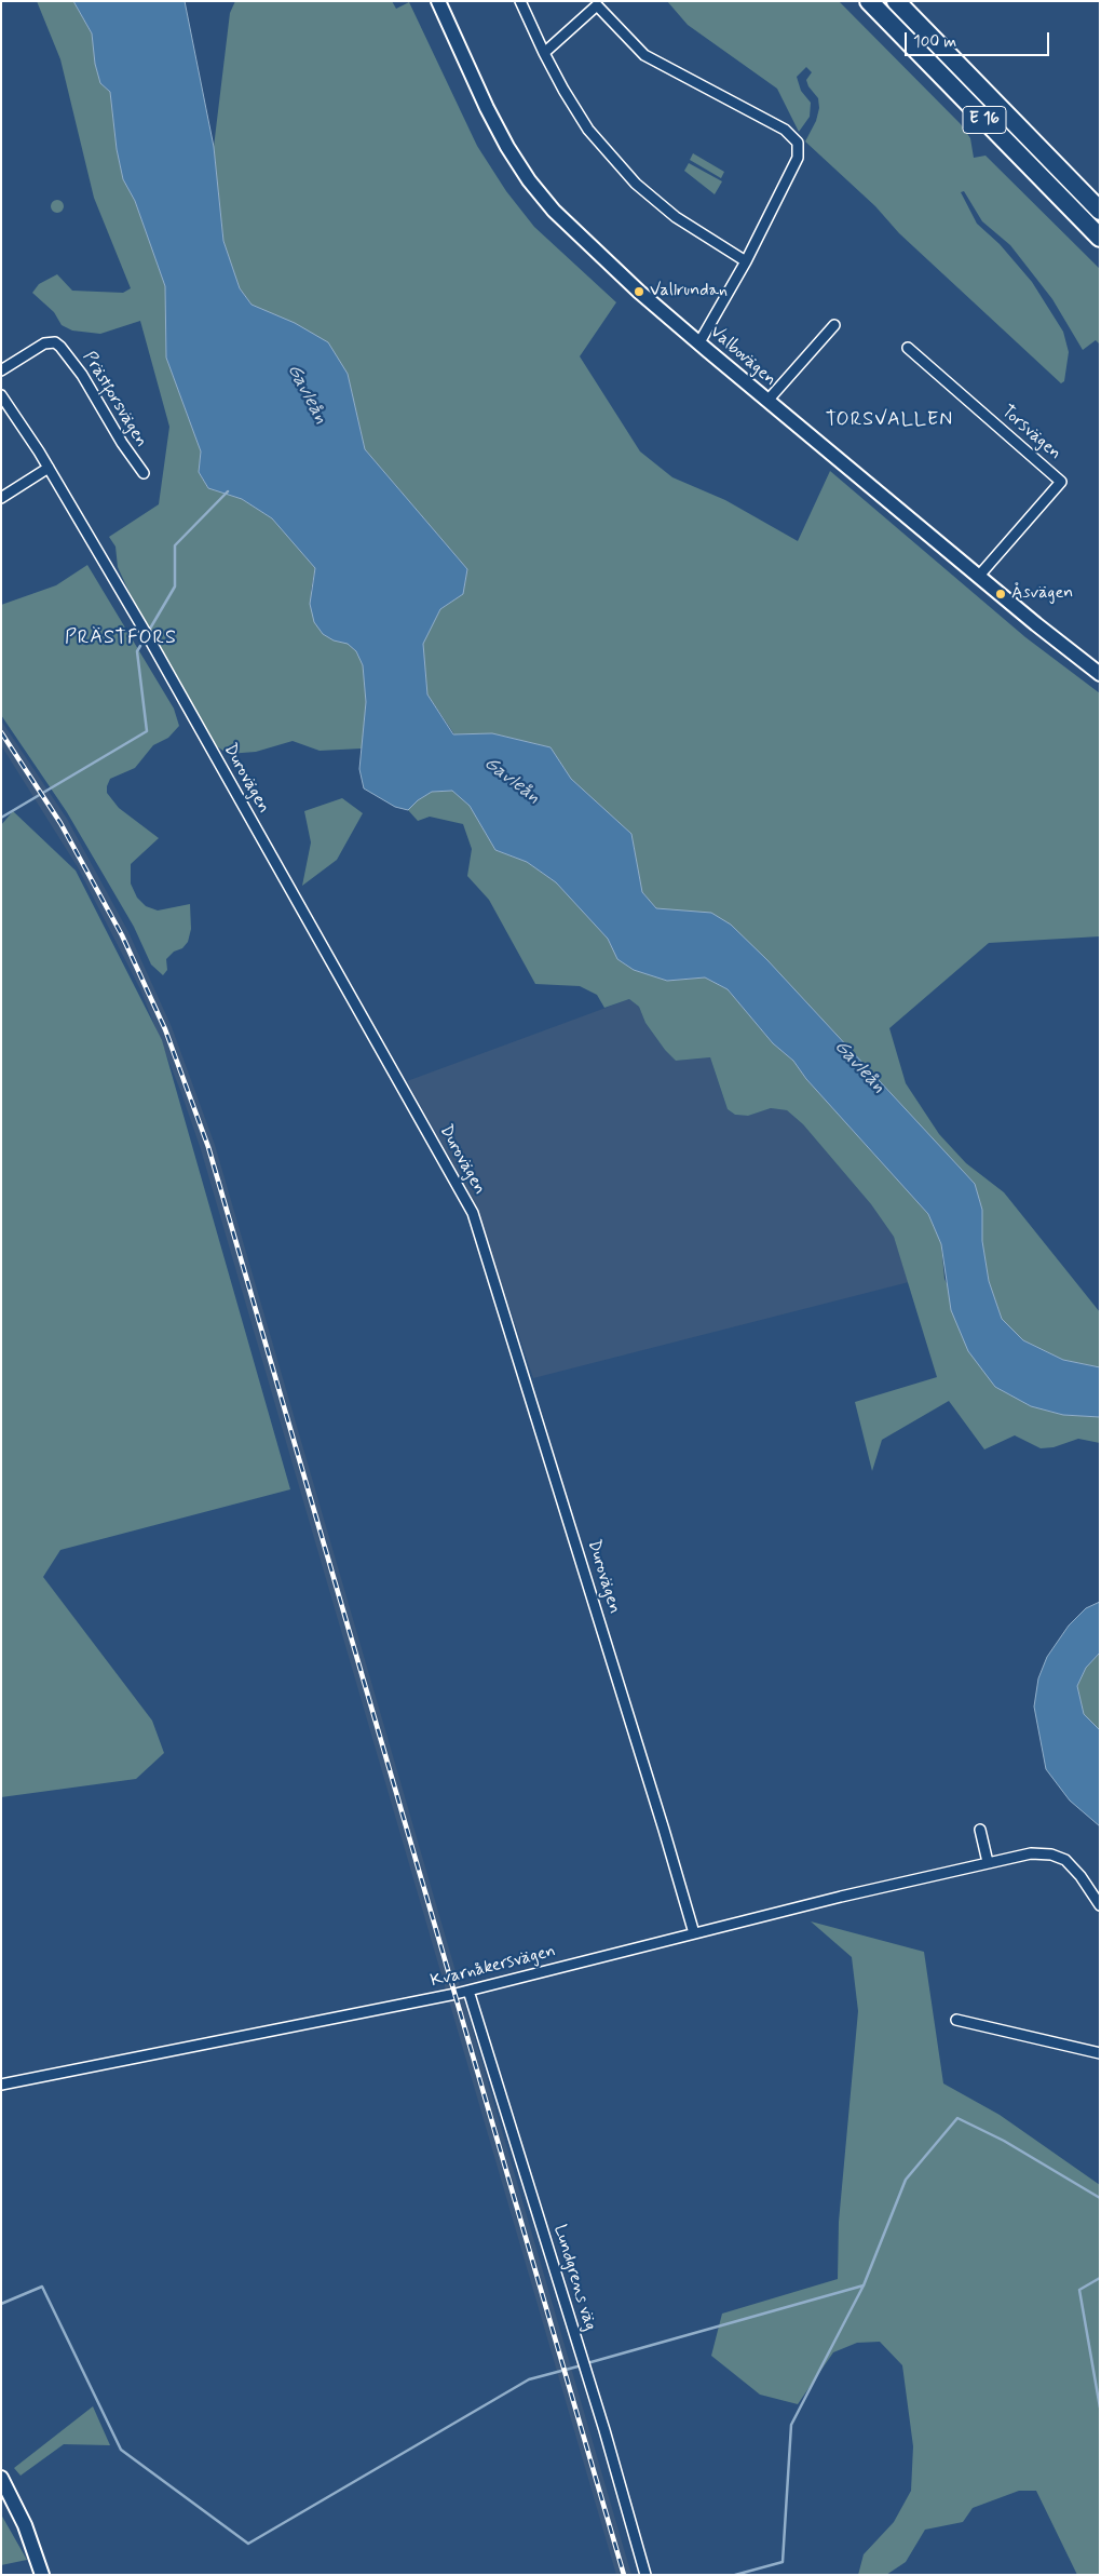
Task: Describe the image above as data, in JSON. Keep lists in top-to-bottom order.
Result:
{
  "streets": {
    "highway": ["E 16"],
    "main road": ["Valbovägen"],
    "street": [
      "Prästforsvägen",
      "Torsvägen",
      "Durovägen",
      "Kvarnåkersvägen",
      "Lundgrens väg"
    ]
  },
  "crossings": [
    ["Valbovägen", "Torsvägen"],
    ["Durovägen", "Kvarnåkersvägen"],
    ["Kvarnåkersvägen", "Lundgrens väg"]
  ],
  "districts": ["TORSVALLEN", "PRÄSTFORS"],
  "water": ["Gavleån"],
  "places": ["Vallrundan", "Åsvägen"],
  "scale_bar": "100 m"
}
